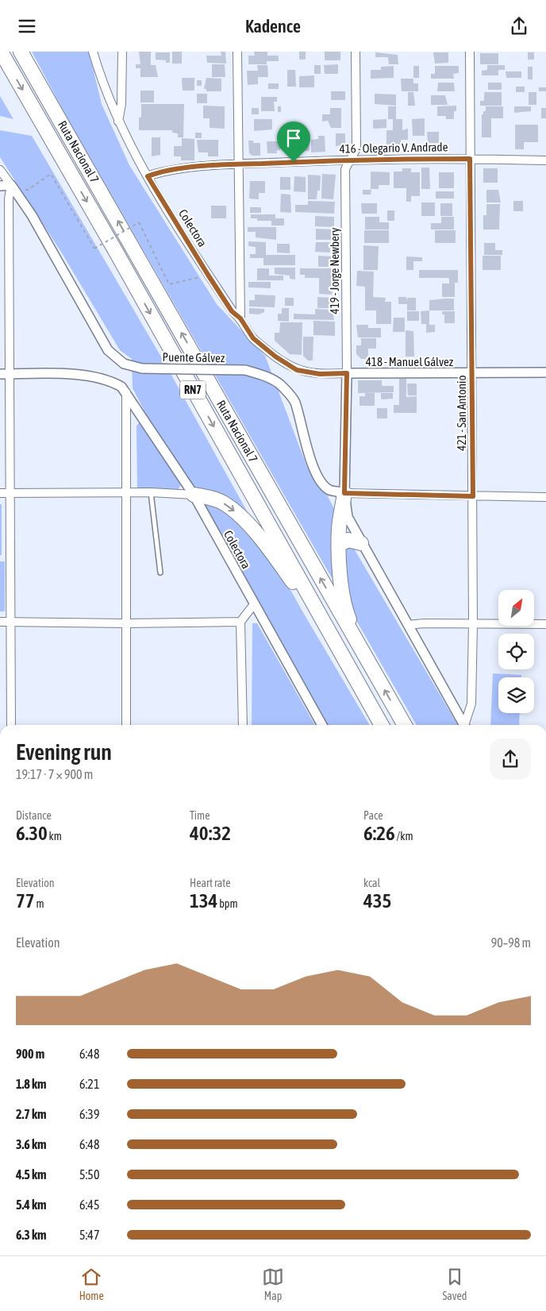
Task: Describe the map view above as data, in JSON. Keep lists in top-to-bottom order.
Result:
{
  "streets": {
    "highway": ["Ruta Nacional 7", "RN7"],
    "street": [
      "416 - Olegario V. Andrade",
      "Colectora",
      "419 - Jorge Newbery",
      "Puente Gálvez",
      "418 - Manuel Gálvez",
      "421 - San Antonio"
    ]
  },
  "crossings": [
    ["416 - Olegario V. Andrade", "Colectora"],
    ["416 - Olegario V. Andrade", "419 - Jorge Newbery"],
    ["416 - Olegario V. Andrade", "421 - San Antonio"],
    ["Colectora", "418 - Manuel Gálvez"],
    ["419 - Jorge Newbery", "Puente Gálvez"],
    ["419 - Jorge Newbery", "418 - Manuel Gálvez"],
    ["418 - Manuel Gálvez", "421 - San Antonio"]
  ],
  "north": "top right",
  "page": {
    "header": "Kadence",
    "heading": ["Evening run", "19:17 · 7 × 900 m"],
    "stats": [
      ["Distance", "6.30 km"],
      ["Time", "40:32"],
      ["Pace", "6:26 /km"],
      ["Elevation", "77 m"],
      ["Heart rate", "134 bpm"],
      ["kcal", "435"]
    ],
    "chart": ["Elevation", "90–98 m"],
    "list": [
      {
        "name": "900 m",
        "note": "6:48"
      },
      {
        "name": "1.8 km",
        "note": "6:21"
      },
      {
        "name": "2.7 km",
        "note": "6:39"
      },
      {
        "name": "3.6 km",
        "note": "6:48"
      },
      {
        "name": "4.5 km",
        "note": "5:50"
      },
      {
        "name": "5.4 km",
        "note": "6:45"
      },
      {
        "name": "6.3 km",
        "note": "5:47"
      }
    ],
    "tabs": ["Home", "Map", "Saved"]
  }
}
